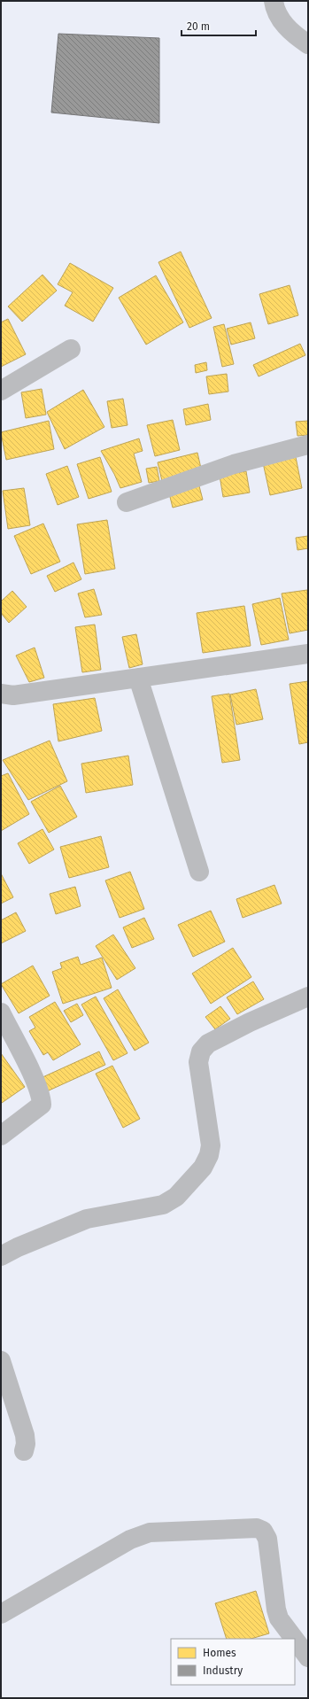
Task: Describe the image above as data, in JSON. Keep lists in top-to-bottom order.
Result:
{
  "legend": ["Homes", "Industry"],
  "scale_bar": "20 m"
}
